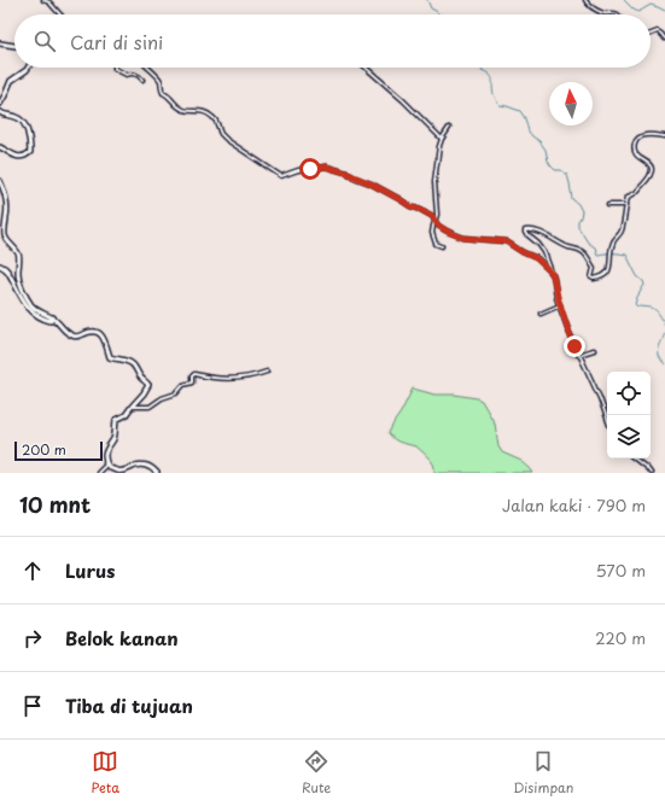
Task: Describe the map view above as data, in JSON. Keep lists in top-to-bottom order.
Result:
{
  "scale_bar": "200 m",
  "north": "top",
  "page": {
    "search": "Cari di sini",
    "scale": "200 m",
    "heading": ["10 mnt", "Jalan kaki · 790 m"],
    "list": [
      ["Lurus", "570 m"],
      ["Belok kanan", "220 m"],
      "Tiba di tujuan"
    ],
    "nav": ["Peta", "Rute", "Disimpan"]
  }
}
